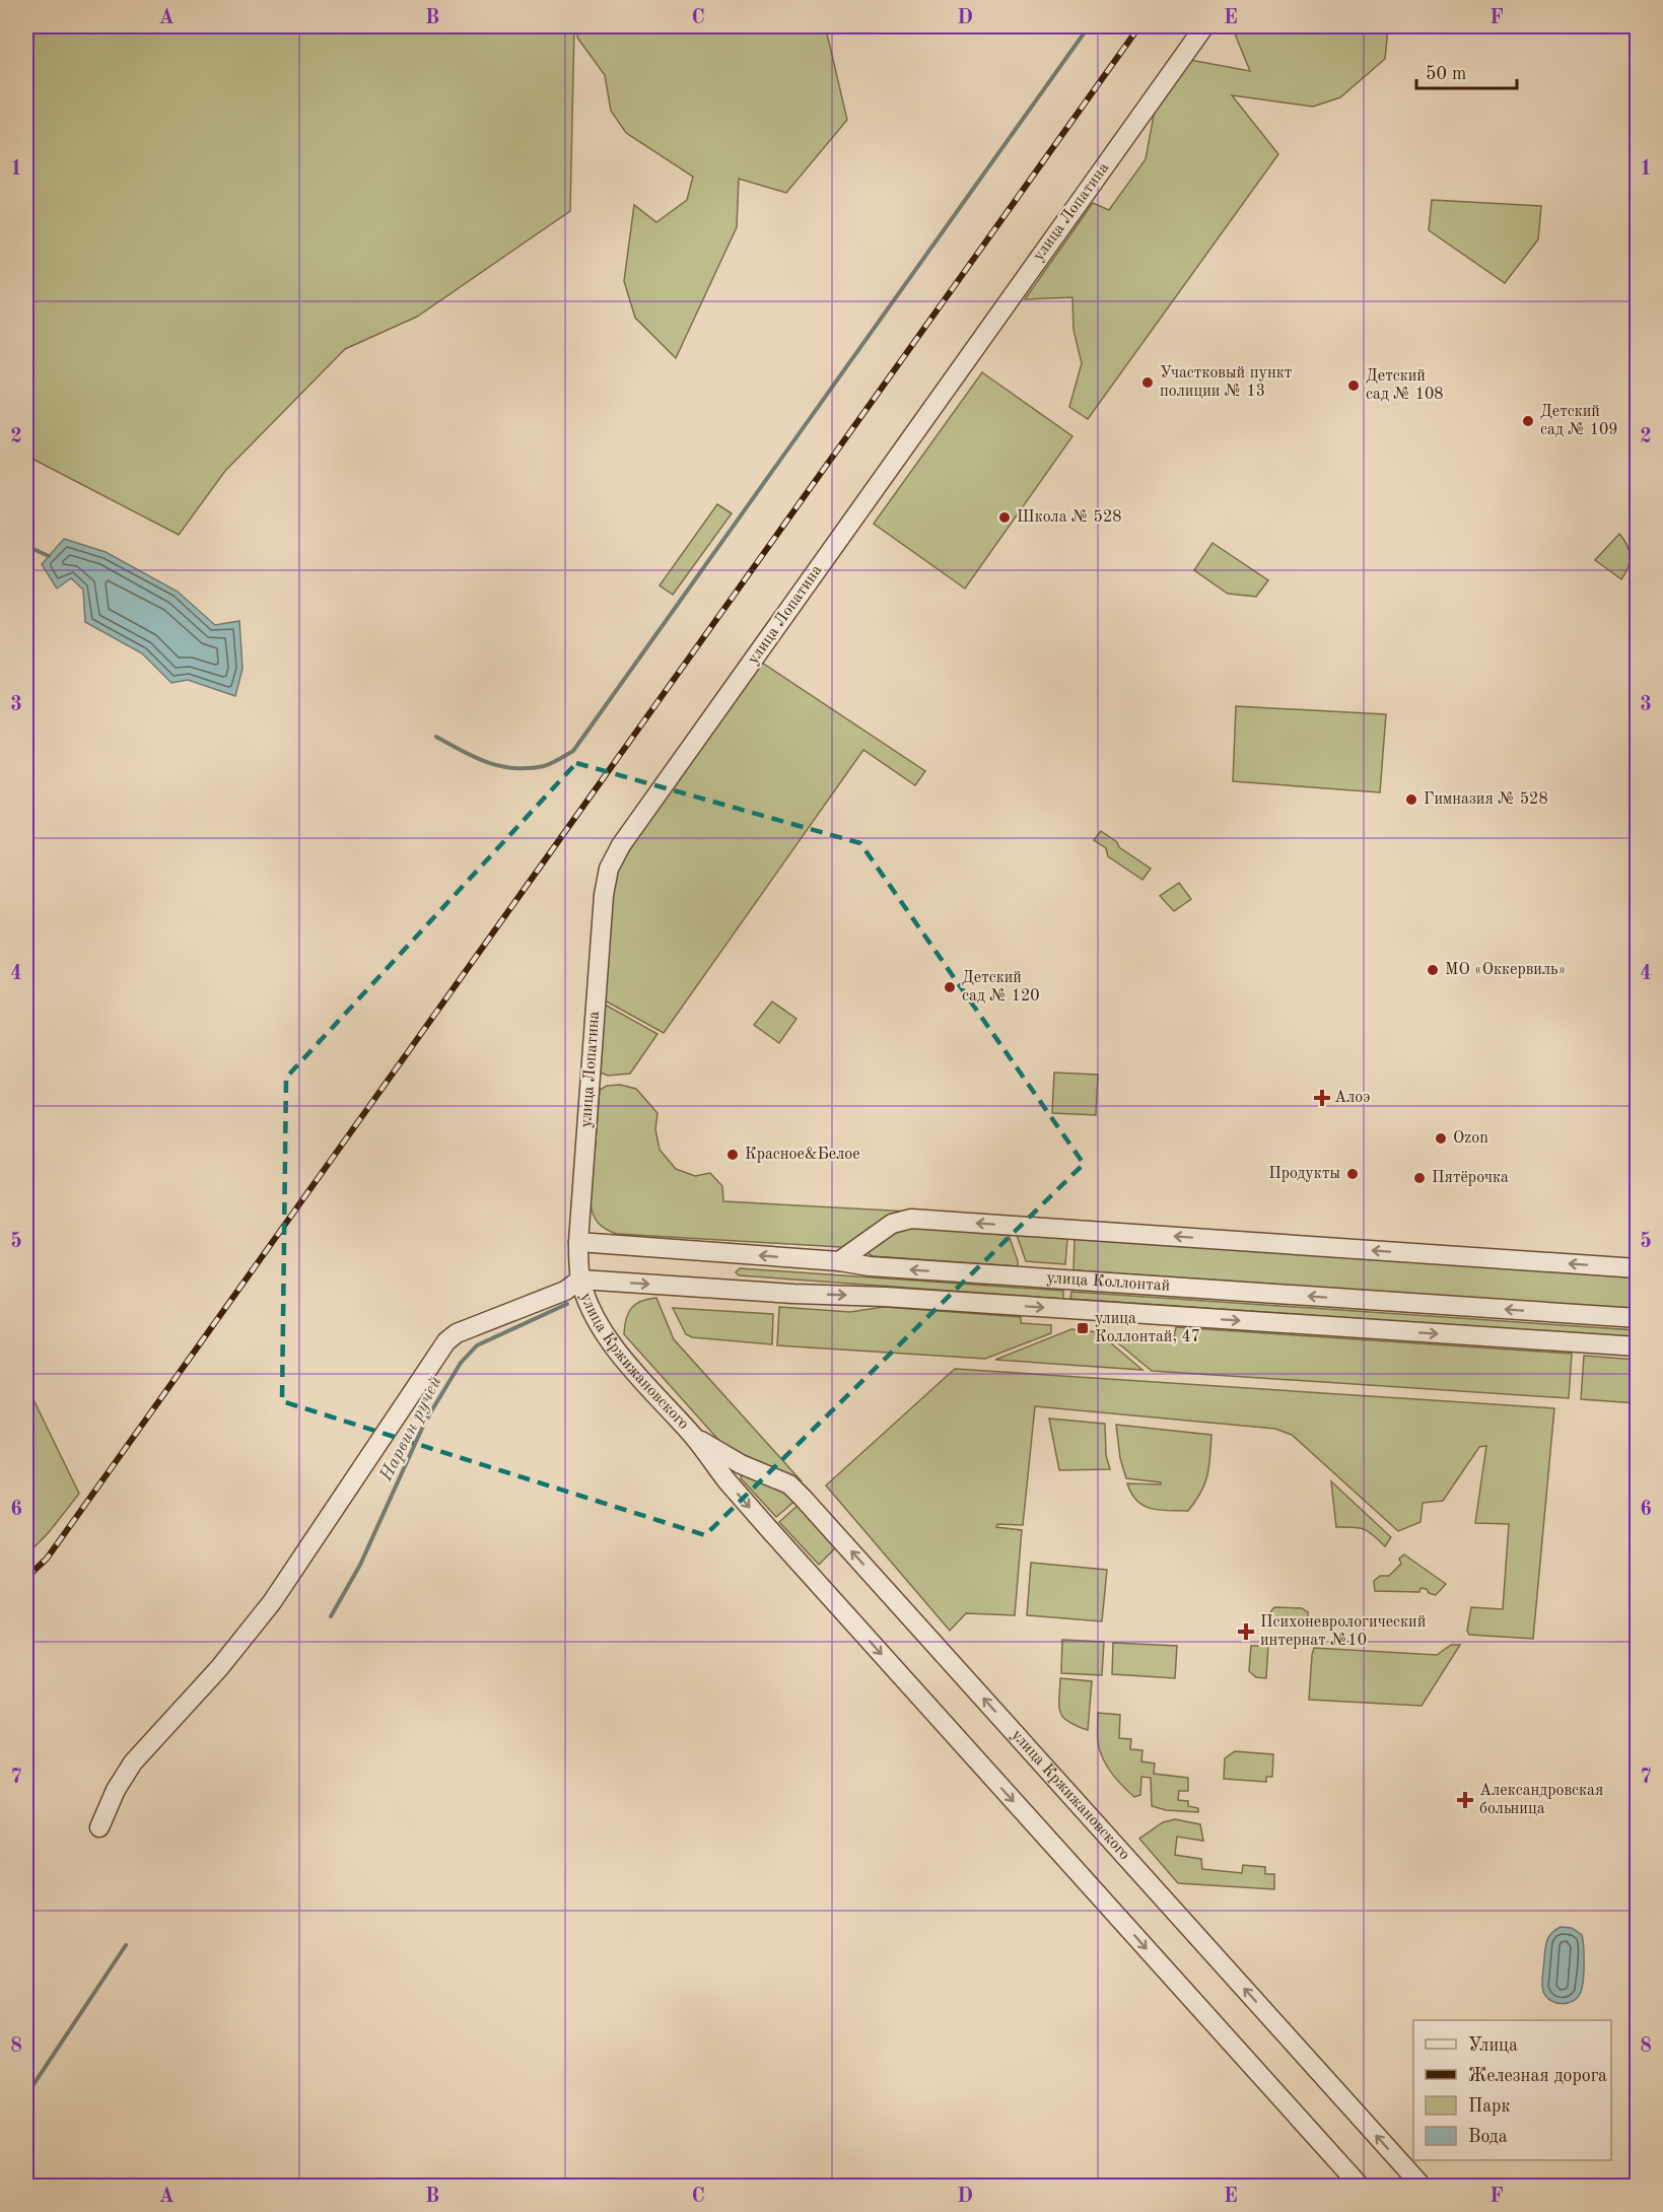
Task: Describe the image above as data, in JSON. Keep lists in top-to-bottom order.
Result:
{
  "streets": {
    "street": ["улица Лопатина", "улица Коллонтай", "улица Кржижановского"]
  },
  "crossings": [
    ["улица Лопатина", "улица Коллонтай"],
    ["улица Лопатина", "улица Кржижановского"],
    ["улица Коллонтай", "улица Кржижановского"]
  ],
  "water": ["Нарвин ручей"],
  "places": {
    "other": [
      "Участковый пункт полиции № 13",
      "Детский сад № 108",
      "Детский сад № 109",
      "Школа № 528",
      "Гимназия № 528",
      "МО «Оккервиль»",
      "Детский сад № 120",
      "Ozon",
      "Красное&Белое",
      "Продукты",
      "Пятёрочка"
    ],
    "health": ["Алоэ", "Психоневрологический интернат №10", "Александровская больница"],
    "transit": ["улица Коллонтай, 47"]
  },
  "legend": [
    "Улица",
    "Железная дорога",
    "Парк",
    "Вода"
  ],
  "scale_bar": "50 m",
  "grid": {
    "columns": [
      "A",
      "B",
      "C",
      "D",
      "E",
      "F"
    ],
    "rows": [
      "1",
      "2",
      "3",
      "4",
      "5",
      "6",
      "7",
      "8"
    ]
  }
}
